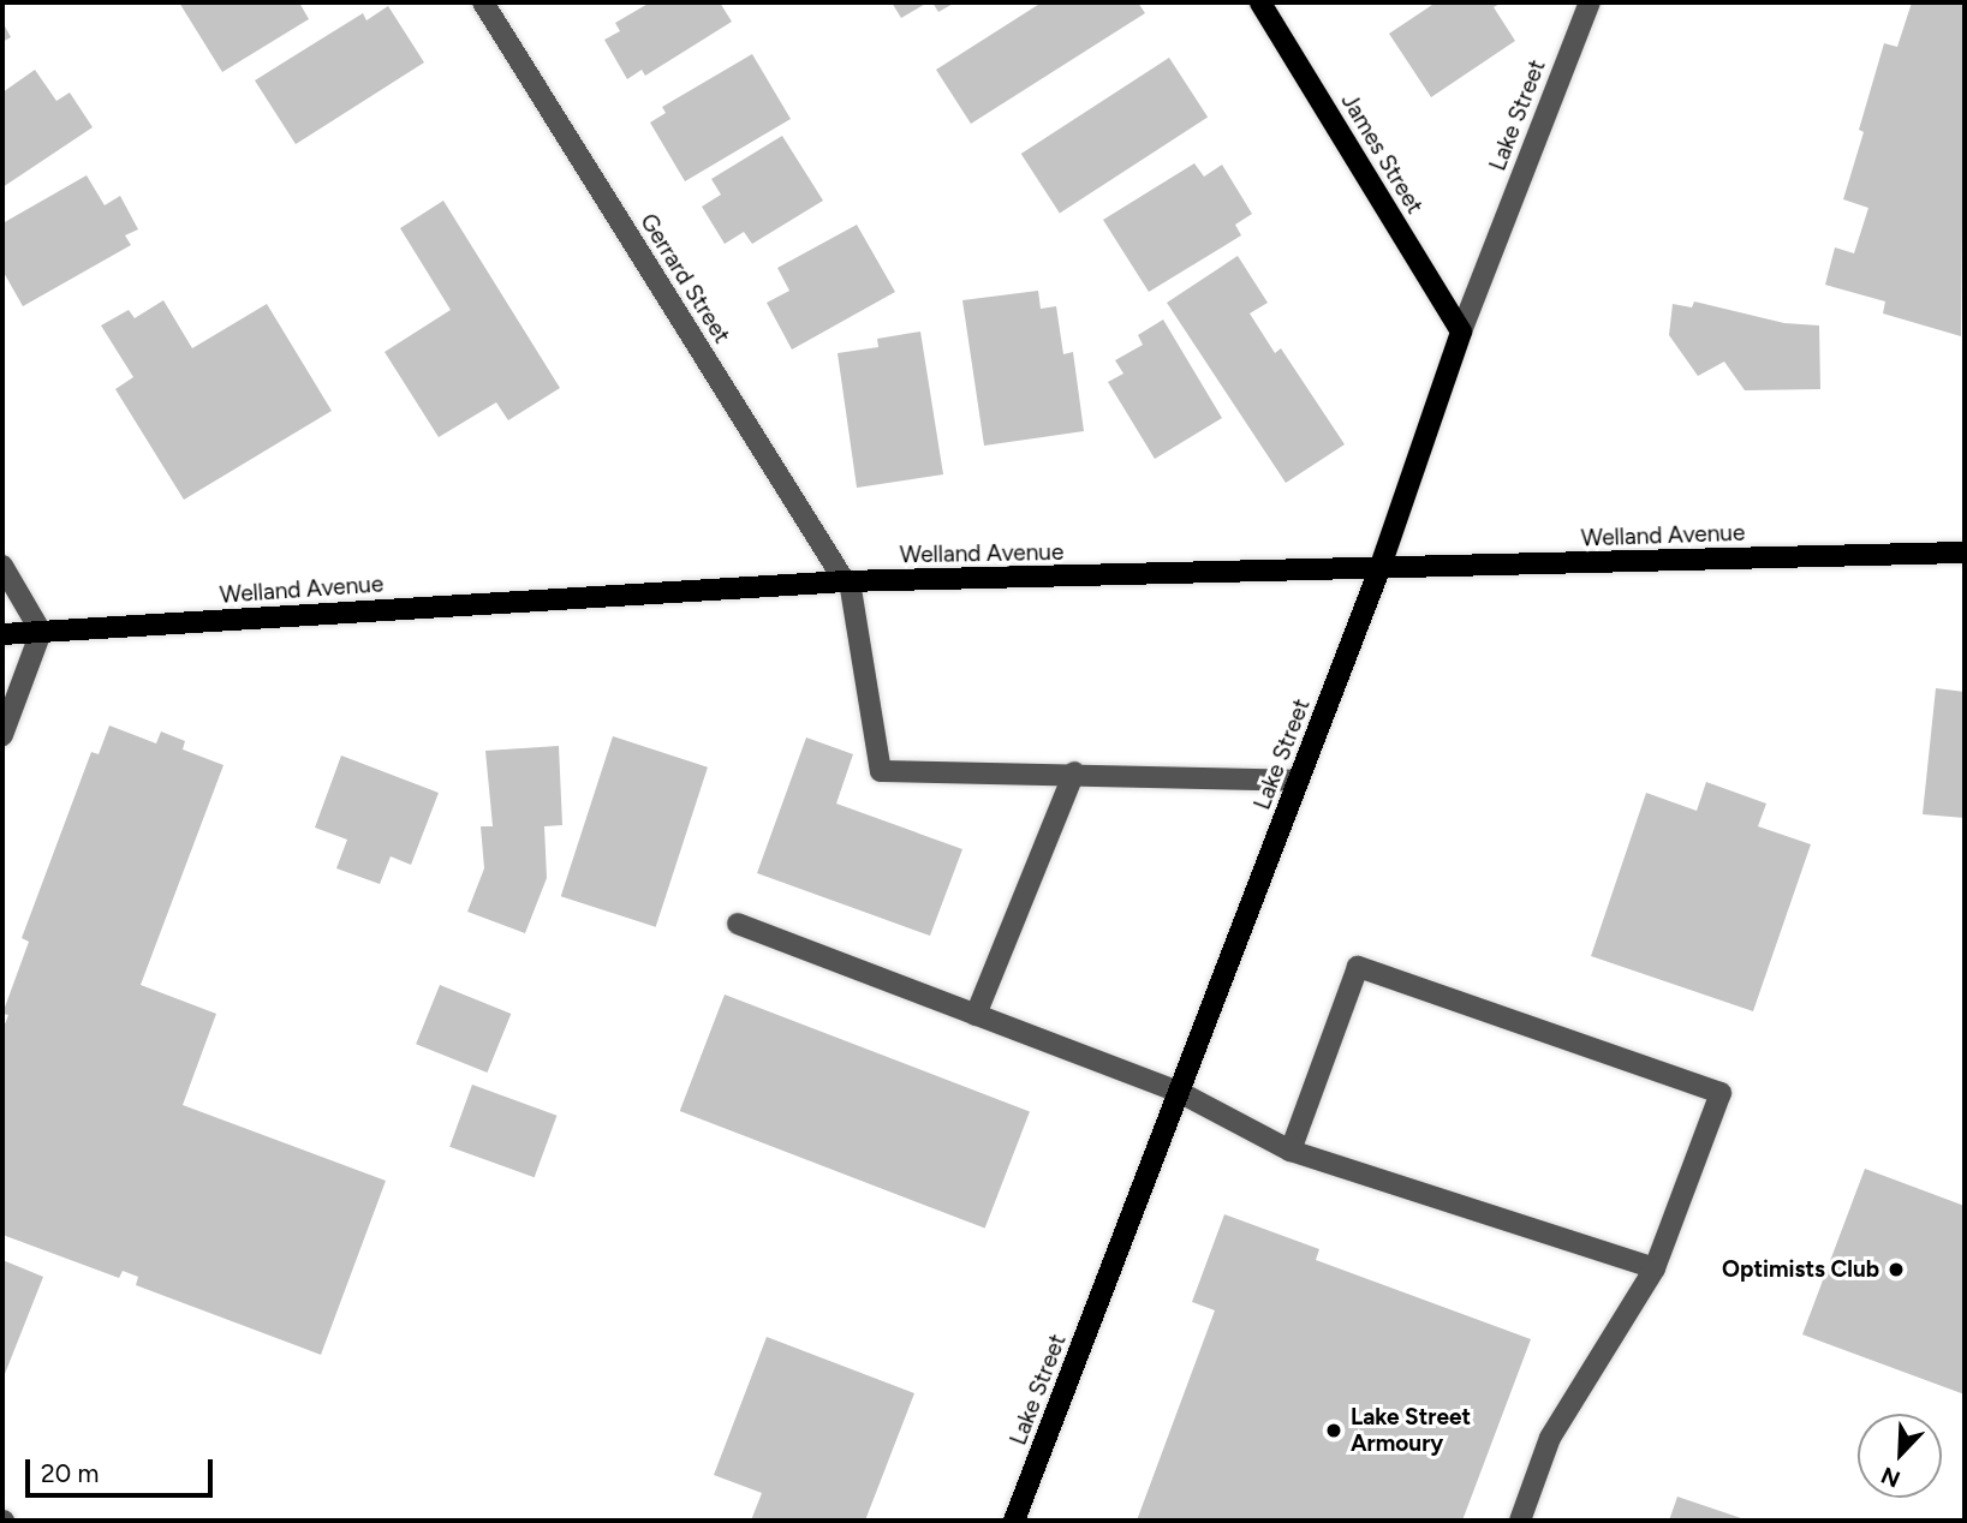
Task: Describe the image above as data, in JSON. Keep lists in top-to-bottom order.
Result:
{
  "streets": {
    "main road": ["Lake Street", "James Street", "Welland Avenue"],
    "street": ["Gerrard Street"]
  },
  "crossings": [
    ["Lake Street", "James Street"],
    ["Lake Street", "Welland Avenue"],
    ["Gerrard Street", "Welland Avenue"]
  ],
  "places": ["Optimists Club", "Lake Street Armoury"],
  "scale_bar": "20 m",
  "north": "bottom left"
}
